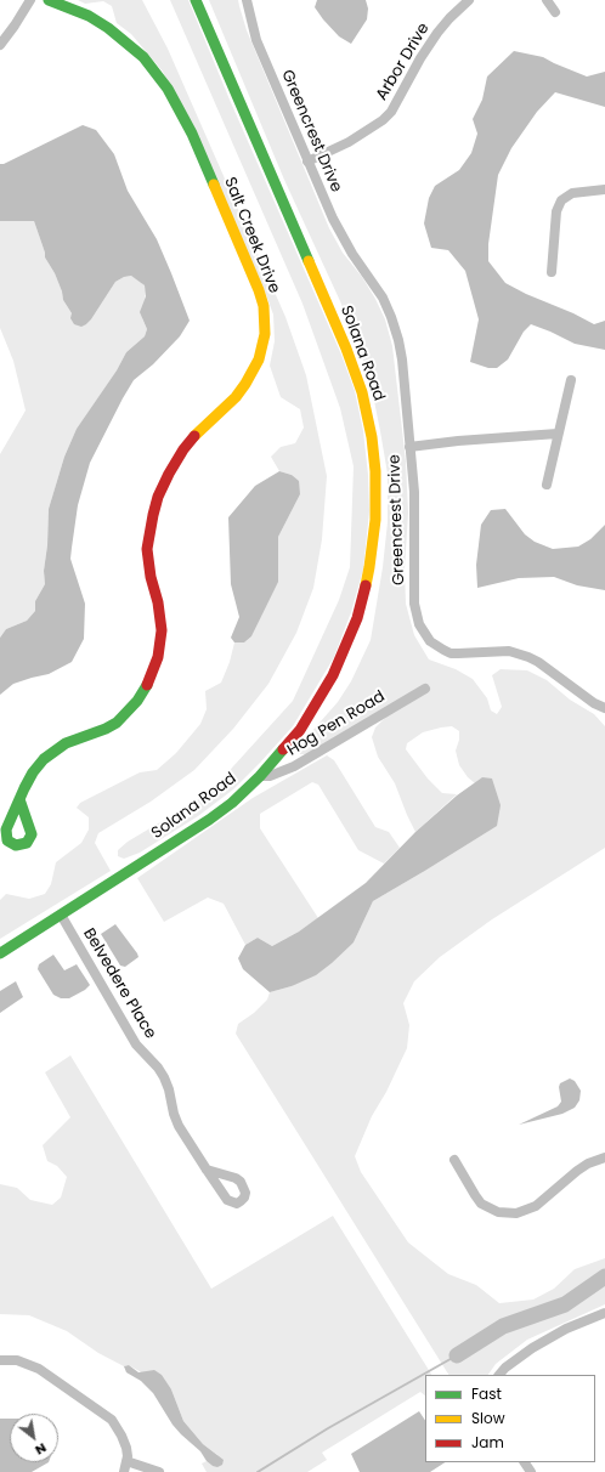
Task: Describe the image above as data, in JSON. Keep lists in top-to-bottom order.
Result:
{
  "streets": {
    "street": [
      "Arbor Drive",
      "Greencrest Drive",
      "Salt Creek Drive",
      "Solana Road",
      "Hog Pen Road",
      "Belvedere Place"
    ]
  },
  "crossings": [
    ["Arbor Drive", "Greencrest Drive"],
    ["Solana Road", "Hog Pen Road"],
    ["Solana Road", "Belvedere Place"]
  ],
  "legend": ["Fast", "Slow", "Jam"],
  "north": "bottom right"
}
